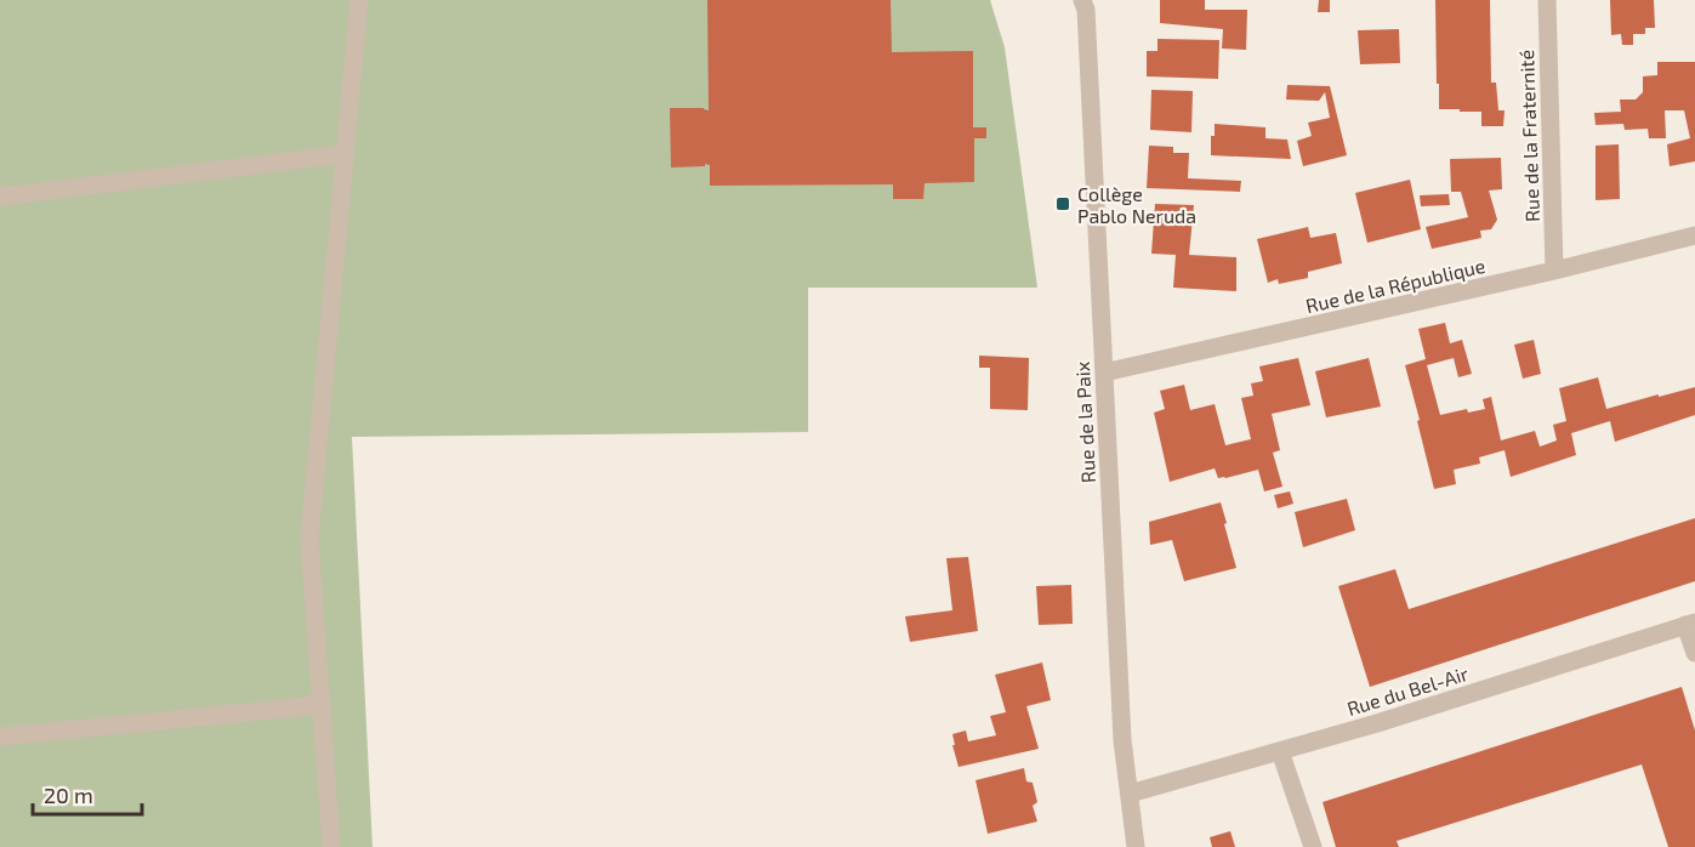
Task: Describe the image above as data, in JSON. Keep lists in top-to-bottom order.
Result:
{
  "streets": {
    "street": [
      "Rue de la Fraternité",
      "Rue de la République",
      "Rue de la Paix",
      "Rue du Bel-Air"
    ]
  },
  "crossings": [
    ["Rue de la Fraternité", "Rue de la République"],
    ["Rue de la République", "Rue de la Paix"],
    ["Rue de la Paix", "Rue du Bel-Air"]
  ],
  "places": {
    "transit": ["Collège Pablo Neruda"]
  },
  "scale_bar": "20 m"
}
